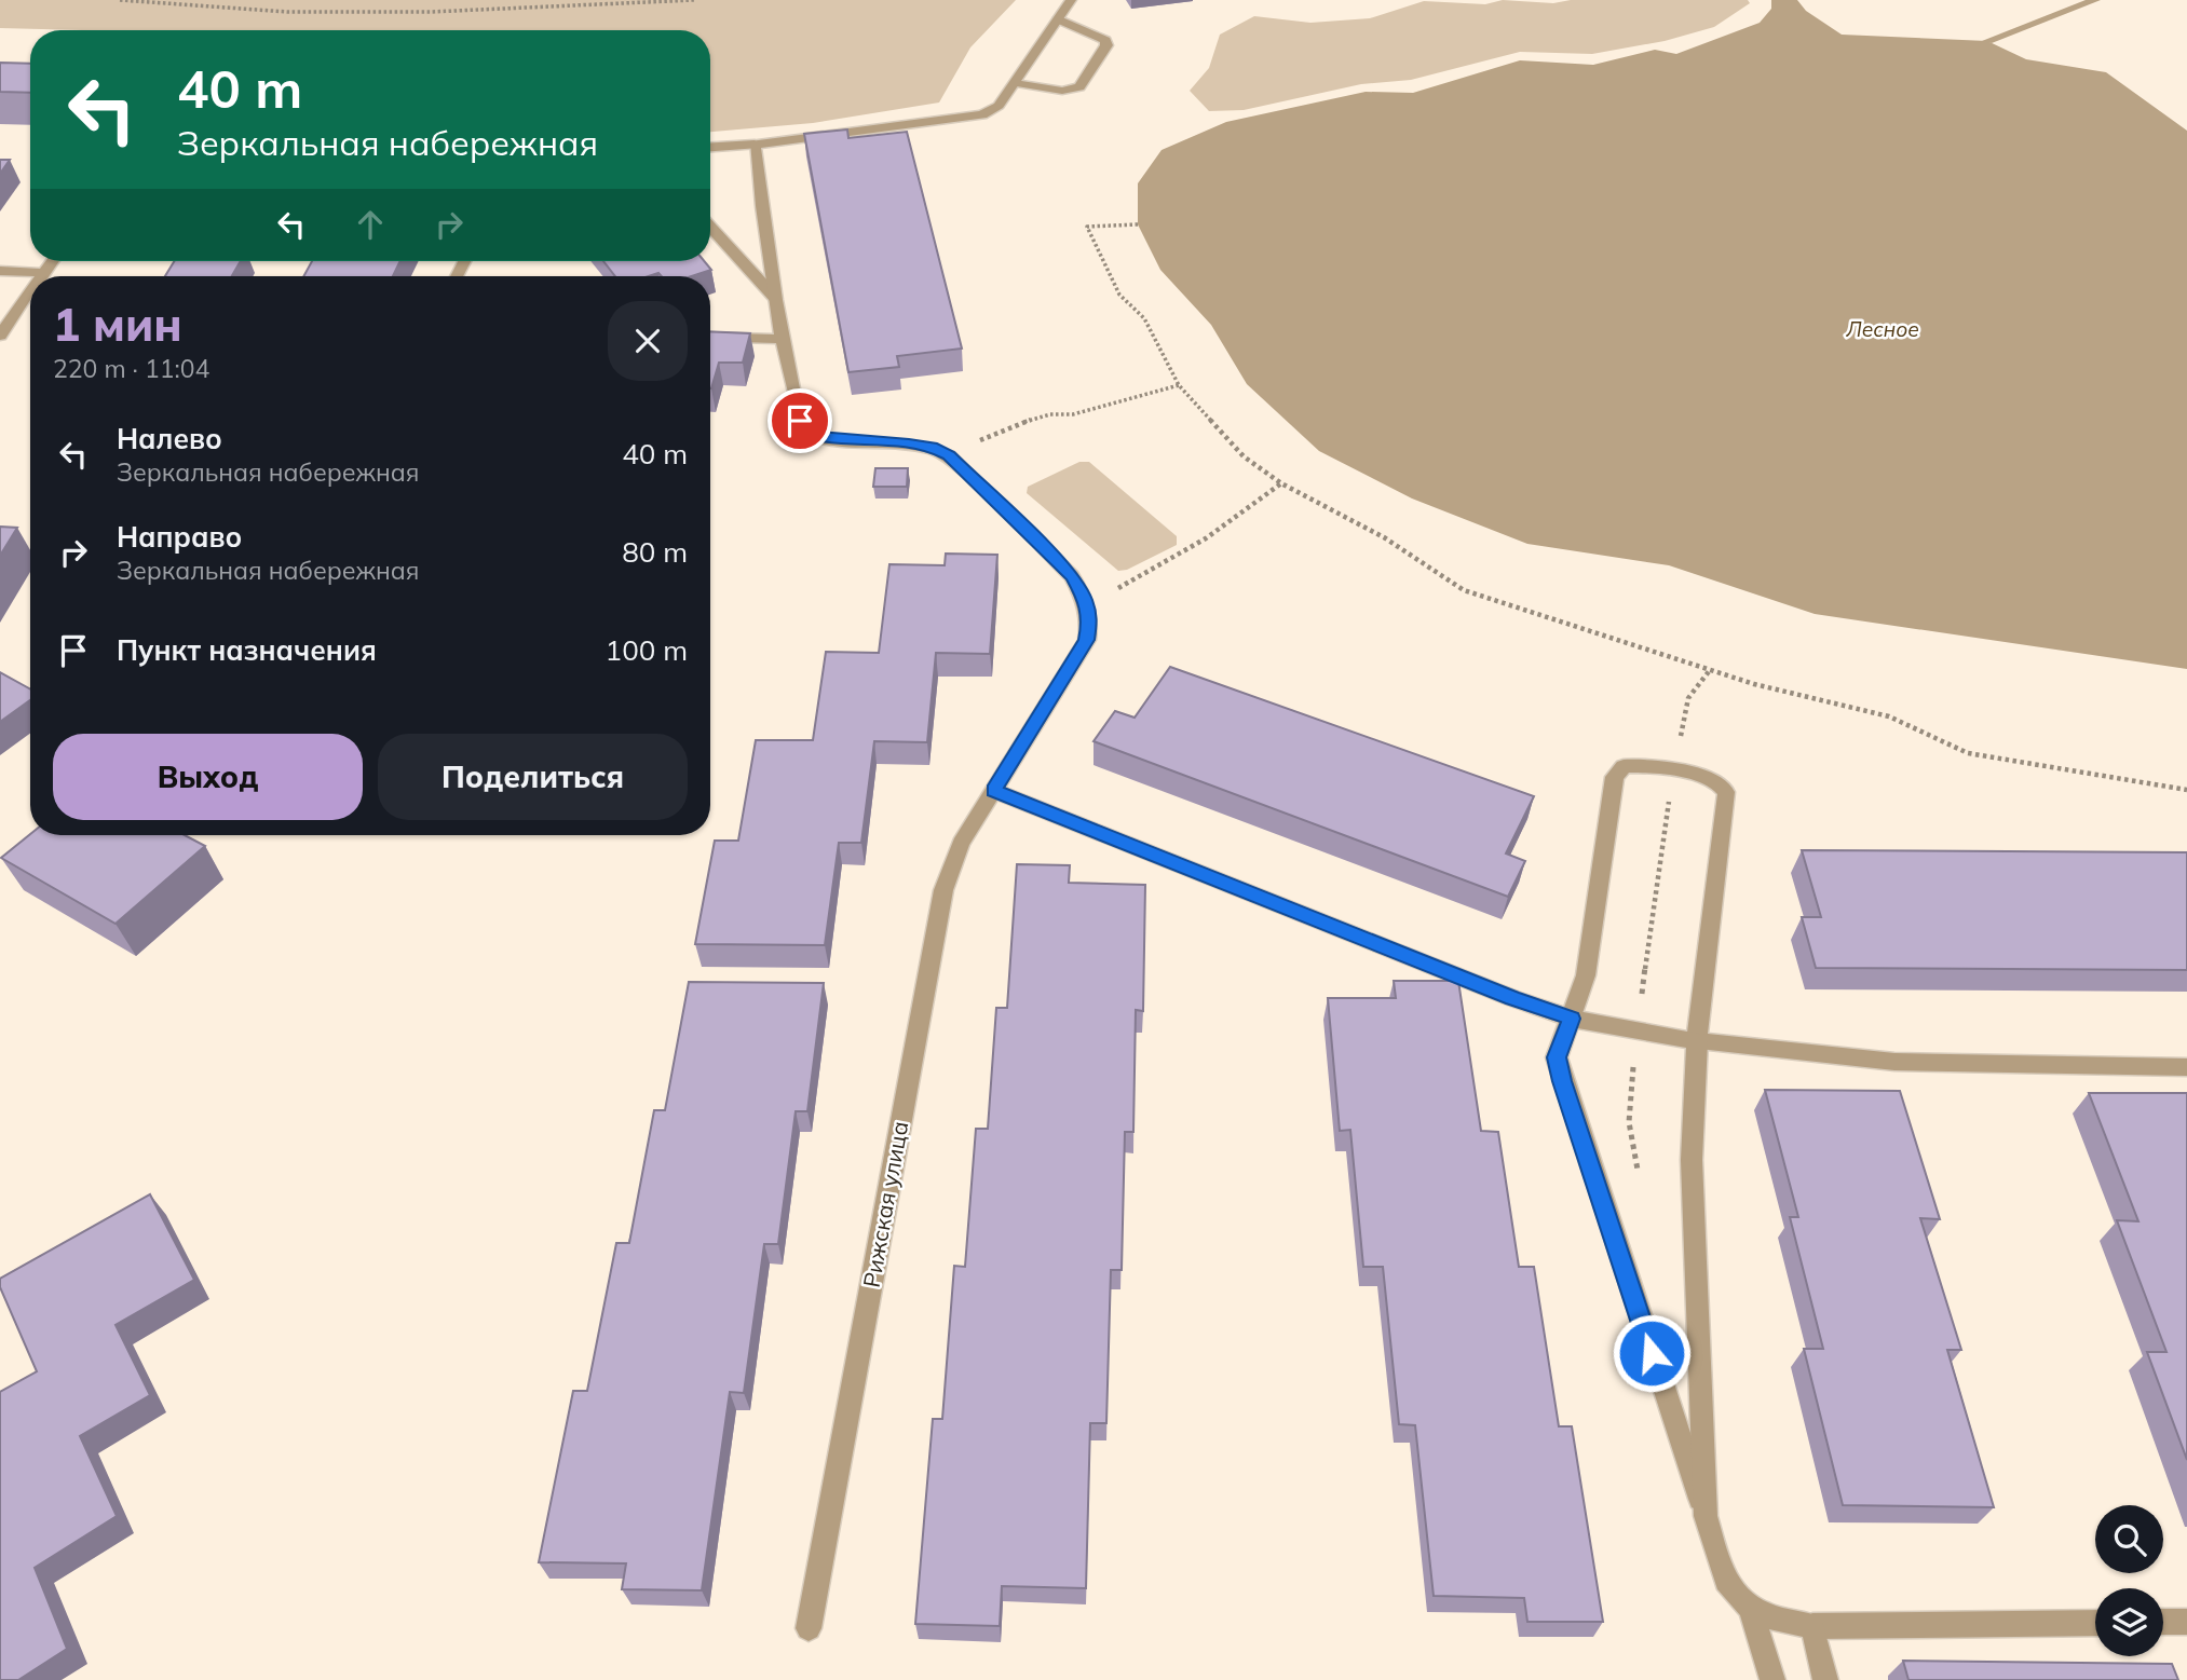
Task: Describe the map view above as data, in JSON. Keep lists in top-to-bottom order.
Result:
{
  "streets": {
    "street": ["Рижская улица"]
  },
  "water": ["Лесное"],
  "page": {
    "turn": ["40 m", "Зеркальная набережная"],
    "heading": ["1 мин", "220 m · 11:04"],
    "list": [
      {
        "name": "Налево",
        "note": "Зеркальная набережная",
        "value": "40 m"
      },
      {
        "name": "Направо",
        "note": "Зеркальная набережная",
        "value": "80 m"
      },
      {
        "name": "Пункт назначения",
        "value": "100 m"
      }
    ],
    "buttons": ["Выход", "Поделиться"]
  }
}
